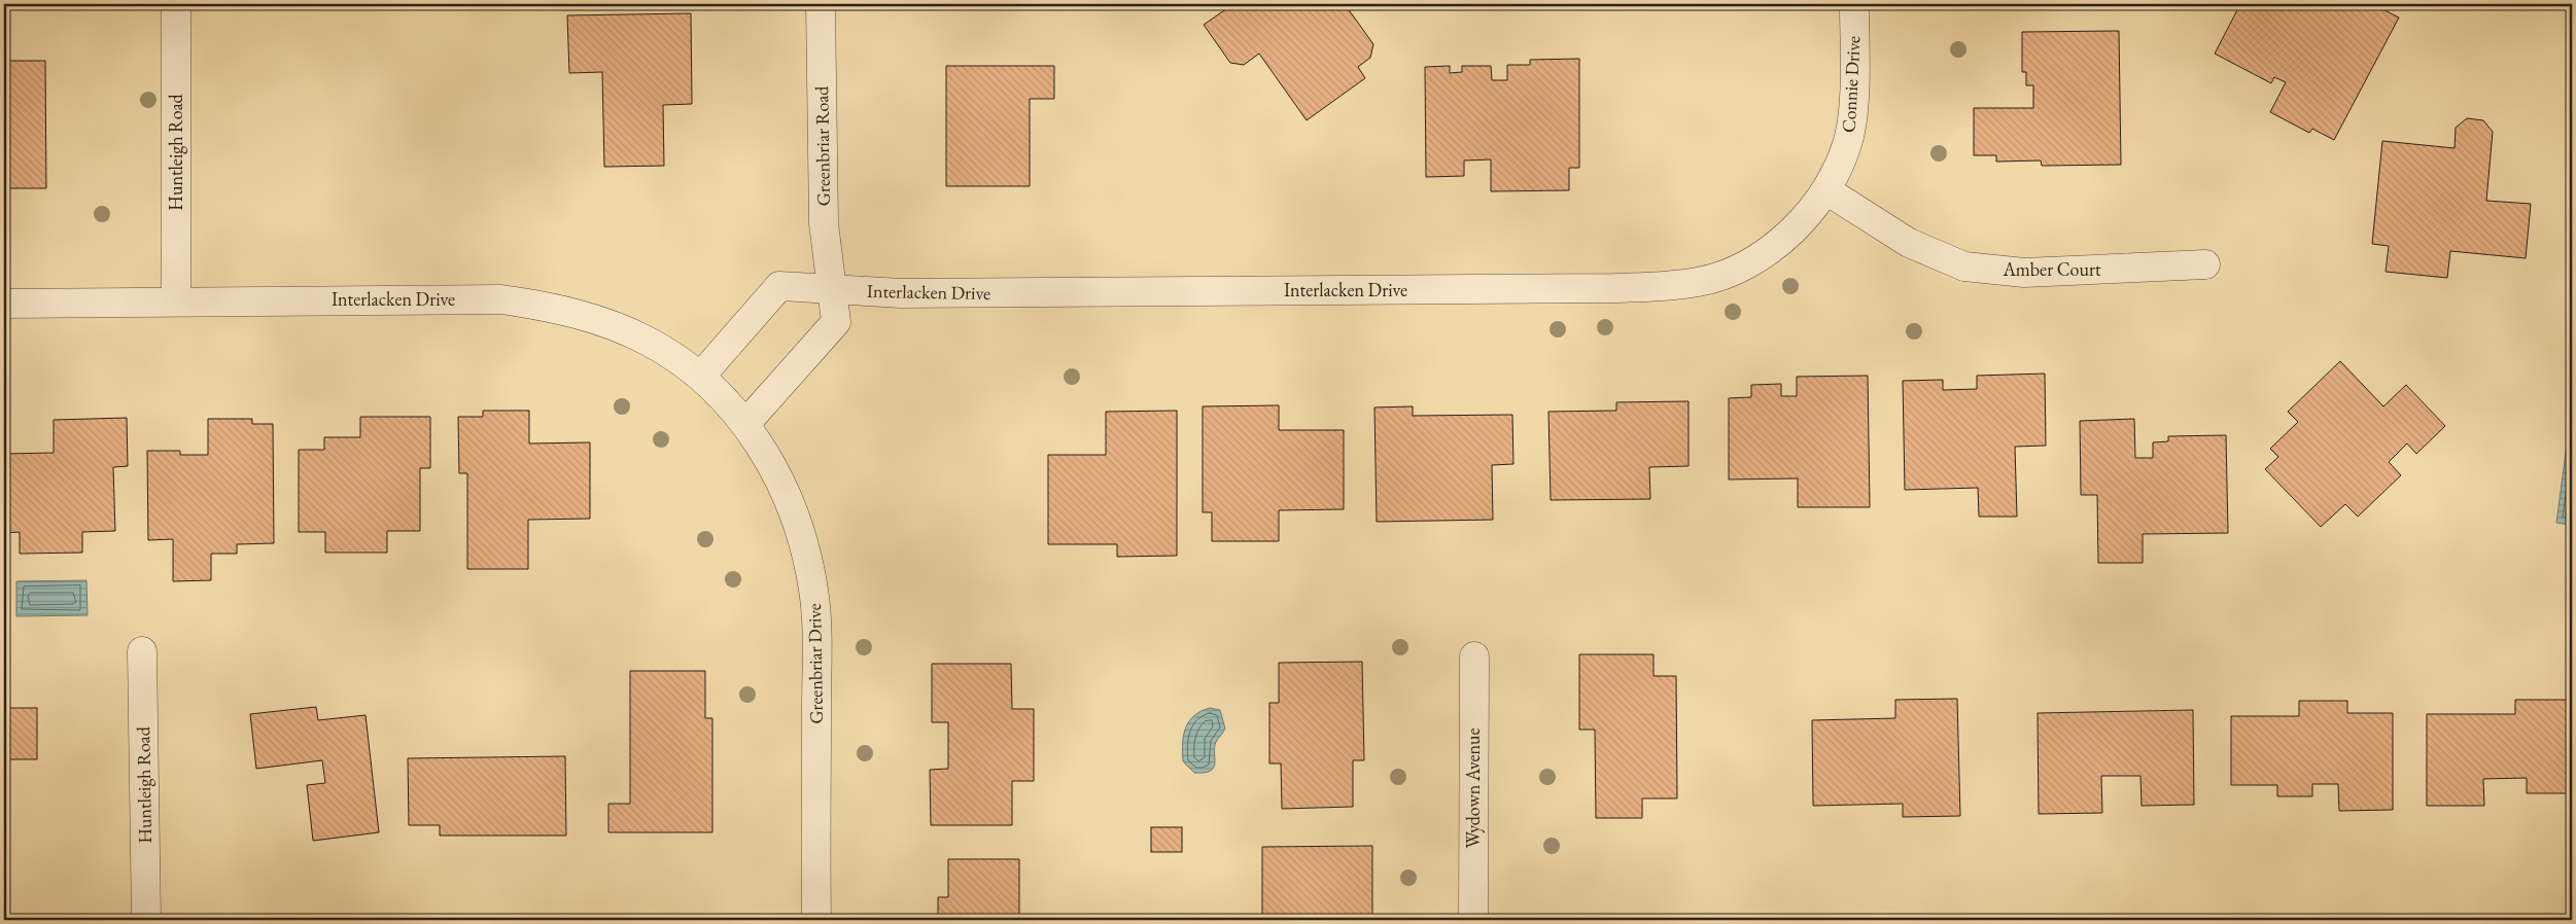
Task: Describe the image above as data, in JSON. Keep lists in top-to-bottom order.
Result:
{
  "streets": {
    "street": [
      "Connie Drive",
      "Greenbriar Road",
      "Huntleigh Road",
      "Amber Court",
      "Interlacken Drive",
      "Greenbriar Drive",
      "Wydown Avenue"
    ]
  },
  "crossings": [
    ["Connie Drive", "Amber Court"],
    ["Connie Drive", "Interlacken Drive"],
    ["Greenbriar Road", "Interlacken Drive"],
    ["Greenbriar Road", "Greenbriar Drive"],
    ["Huntleigh Road", "Interlacken Drive"],
    ["Amber Court", "Interlacken Drive"],
    ["Interlacken Drive", "Greenbriar Drive"]
  ]
}
